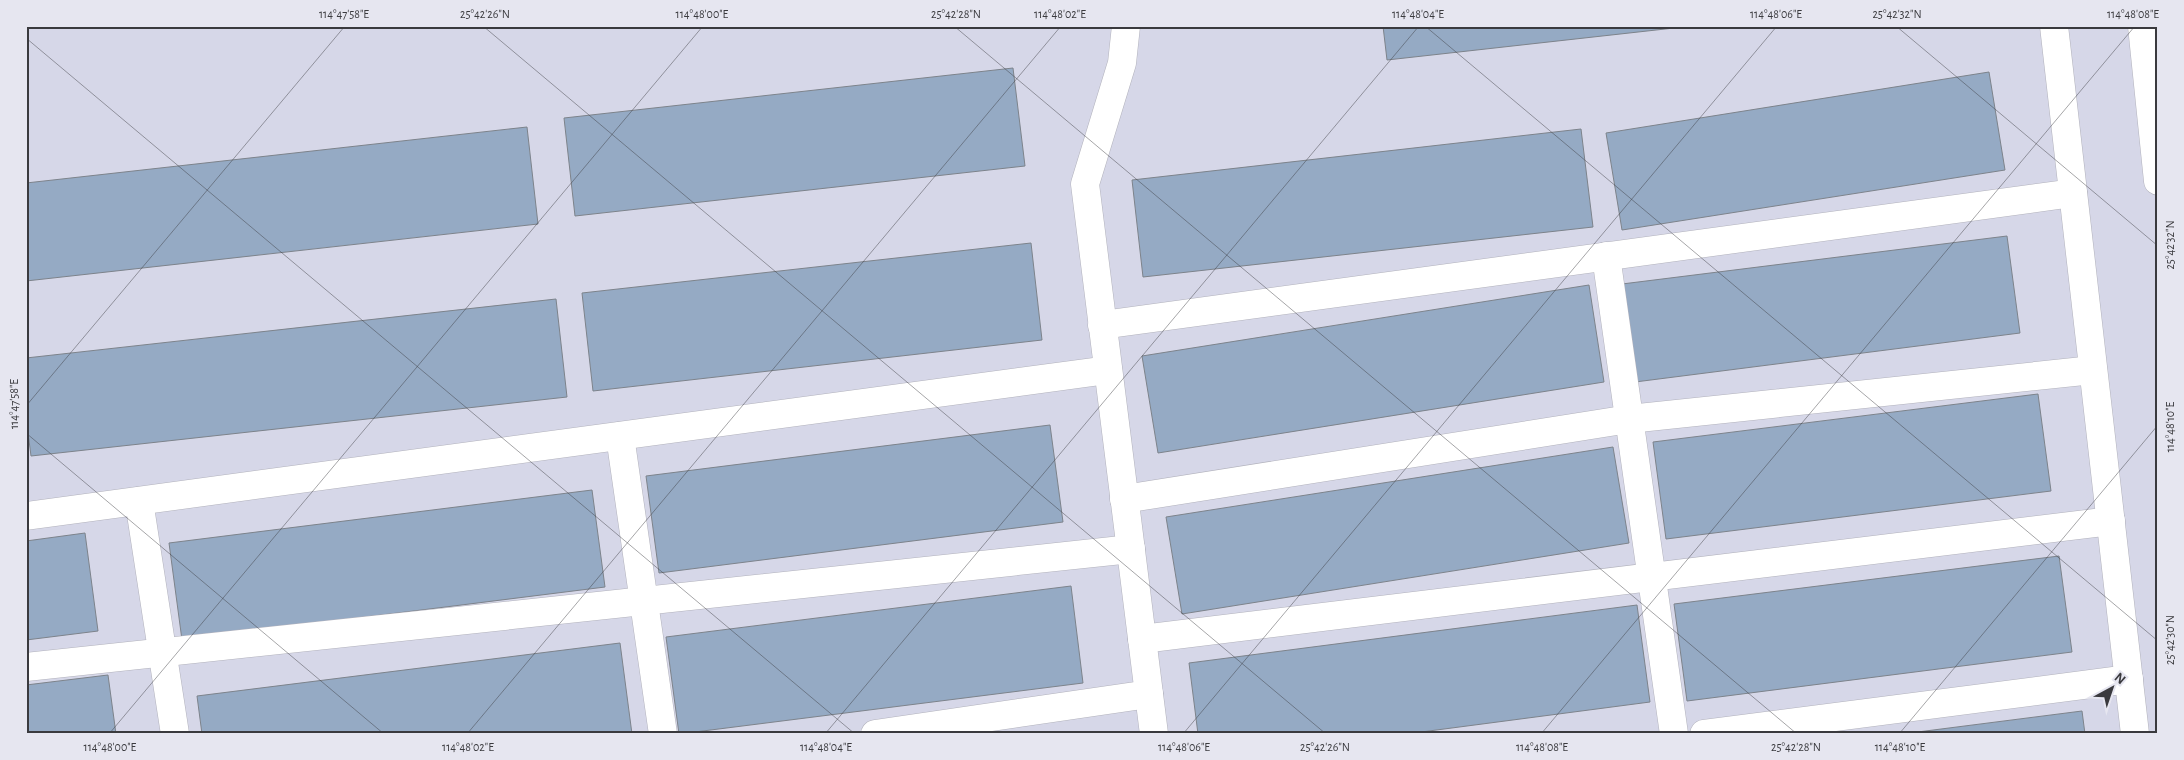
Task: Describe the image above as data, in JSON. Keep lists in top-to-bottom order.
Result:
{
  "north": "top right",
  "coordinates": [
    "114°47'58\"E",
    "25°42'26\"N",
    "114°48'00\"E",
    "25°42'28\"N",
    "114°48'02\"E",
    "114°48'04\"E",
    "114°48'06\"E",
    "25°42'32\"N",
    "114°48'08\"E",
    "114°48'10\"E",
    "25°42'30\"N"
  ]
}
